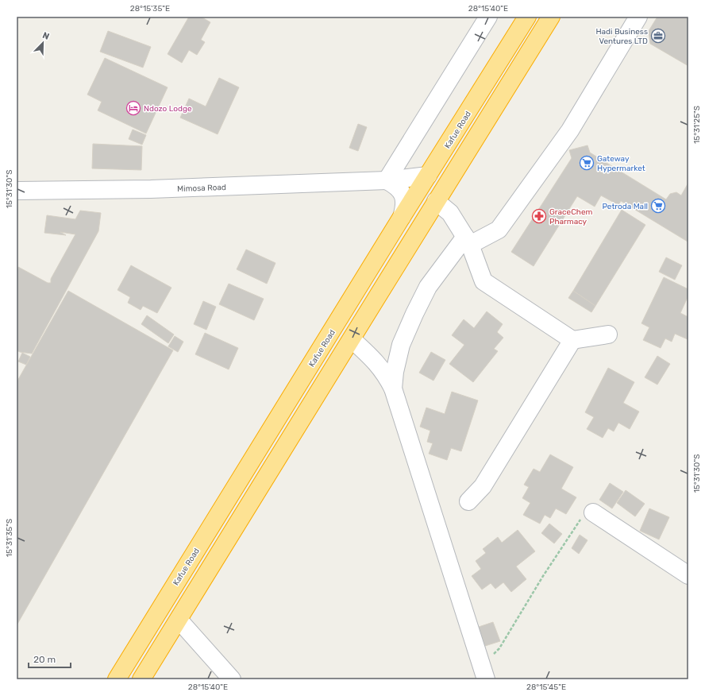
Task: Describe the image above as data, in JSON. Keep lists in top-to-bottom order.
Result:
{
  "streets": {
    "highway": ["Kafue Road"],
    "street": ["Mimosa Road"]
  },
  "crossings": [
    ["Kafue Road", "Mimosa Road"]
  ],
  "places": {
    "office": ["Hadi Business Ventures LTD"],
    "hotel": ["Ndozo Lodge"],
    "supermarket": ["Gateway Hypermarket", "Petroda Mall"],
    "pharmacy": ["GraceChem Pharmacy"]
  },
  "scale_bar": "20 m",
  "north": "top right",
  "coordinates": [
    "28°15'35\"E",
    "28°15'40\"E",
    "15°31'25\"S",
    "15°31'30\"S",
    "15°31'35\"S",
    "28°15'45\"E"
  ]
}
